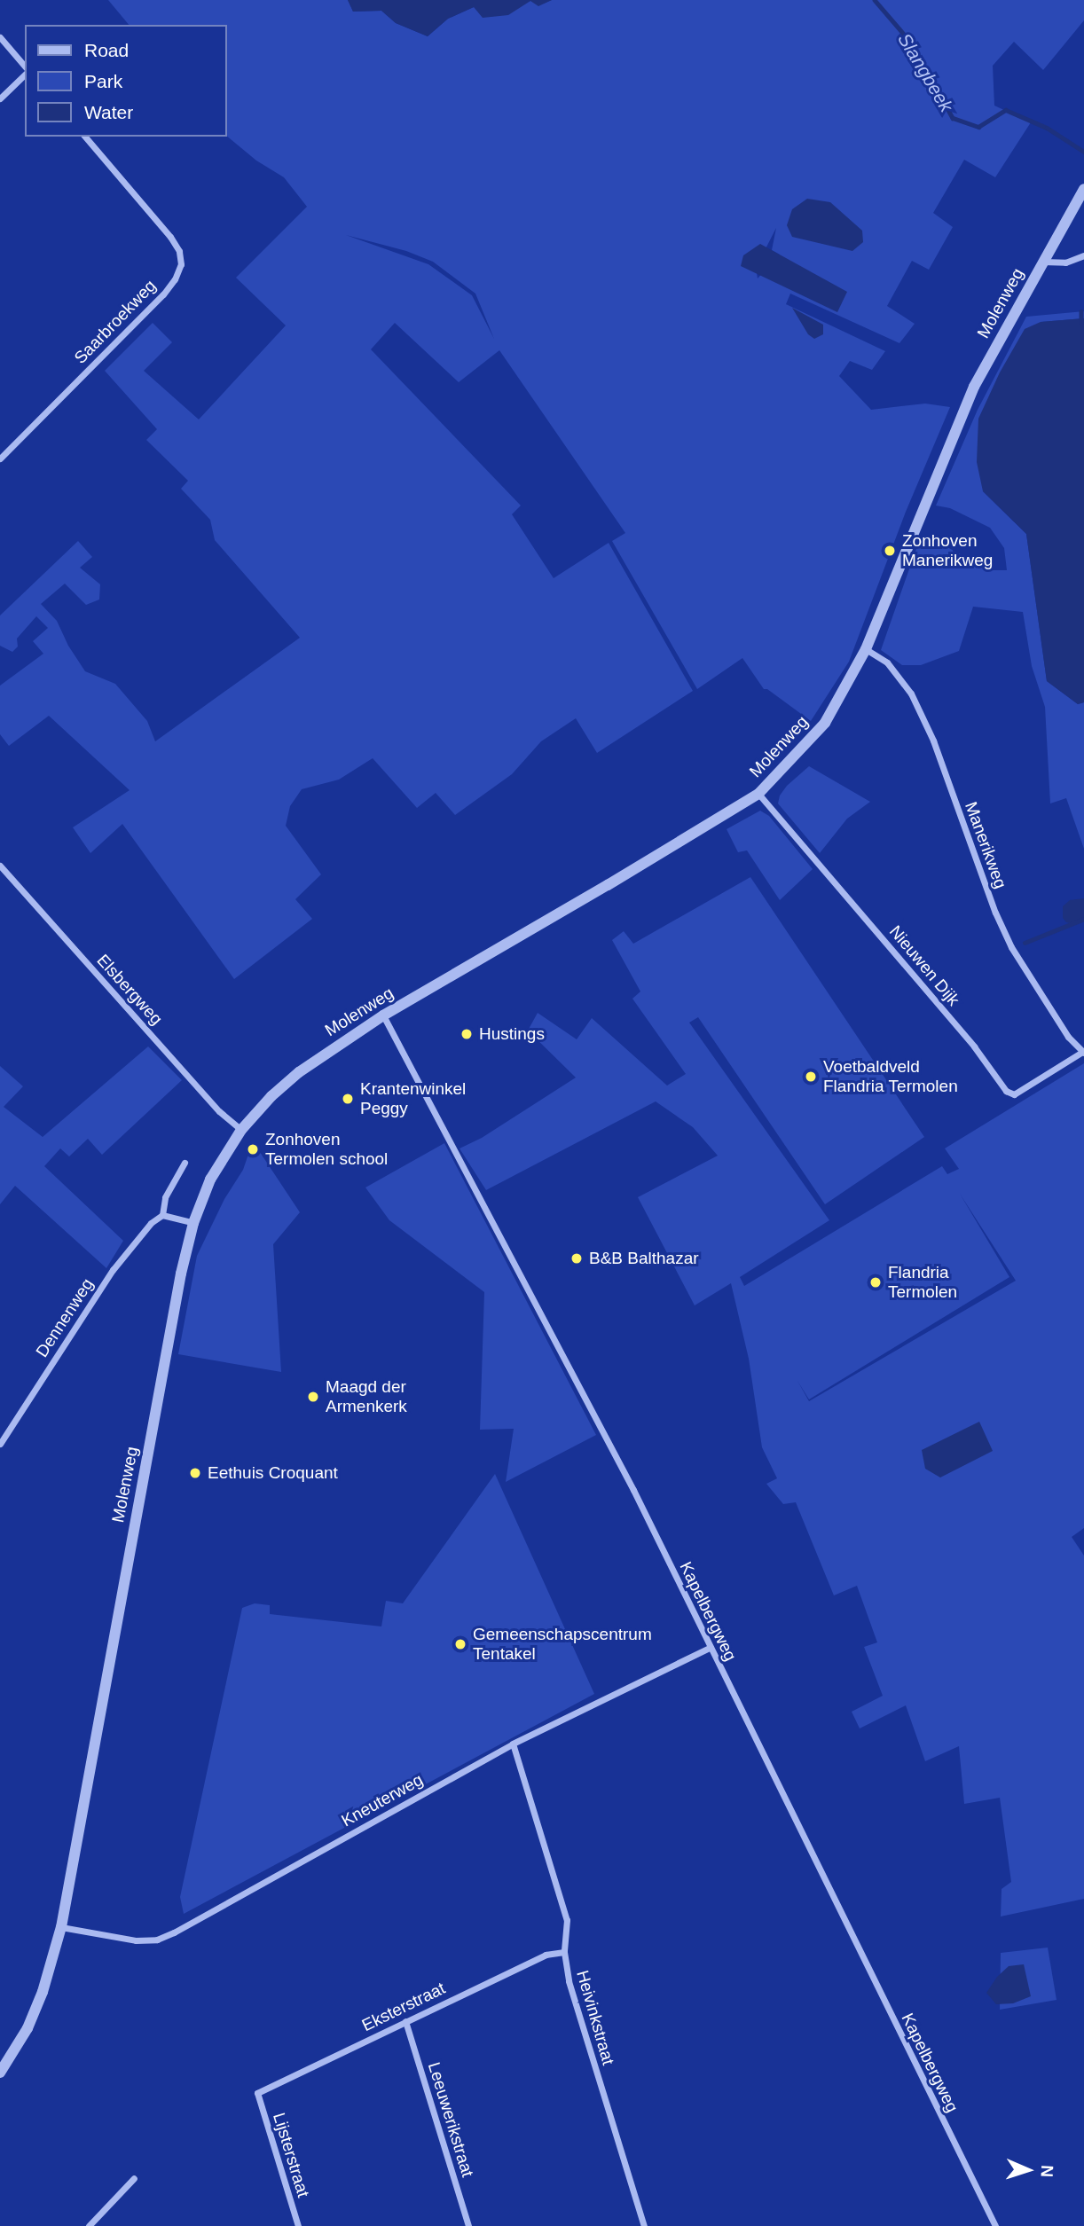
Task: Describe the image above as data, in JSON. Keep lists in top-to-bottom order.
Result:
{
  "streets": {
    "street": [
      "Molenweg",
      "Saarbroekweg",
      "Manerikweg",
      "Nieuwen Dijk",
      "Elsbergweg",
      "Dennenweg",
      "Kapelbergweg",
      "Kneuterweg",
      "Eksterstraat",
      "Heivinkstraat",
      "Leeuwerikstraat",
      "Lijsterstraat"
    ]
  },
  "crossings": [
    ["Molenweg", "Manerikweg"],
    ["Molenweg", "Nieuwen Dijk"],
    ["Molenweg", "Elsbergweg"],
    ["Molenweg", "Kapelbergweg"],
    ["Molenweg", "Kneuterweg"],
    ["Manerikweg", "Nieuwen Dijk"],
    ["Kapelbergweg", "Kneuterweg"],
    ["Kneuterweg", "Heivinkstraat"],
    ["Eksterstraat", "Heivinkstraat"],
    ["Eksterstraat", "Leeuwerikstraat"],
    ["Eksterstraat", "Lijsterstraat"]
  ],
  "water": ["Slangbeek"],
  "places": [
    "Zonhoven Manerikweg",
    "Hustings",
    "Voetbaldveld Flandria Termolen",
    "Krantenwinkel Peggy",
    "Zonhoven Termolen school",
    "B&B Balthazar",
    "Flandria Termolen",
    "Maagd der Armenkerk",
    "Eethuis Croquant",
    "Gemeenschapscentrum Tentakel"
  ],
  "legend": ["Road", "Park", "Water"],
  "north": "right"
}
